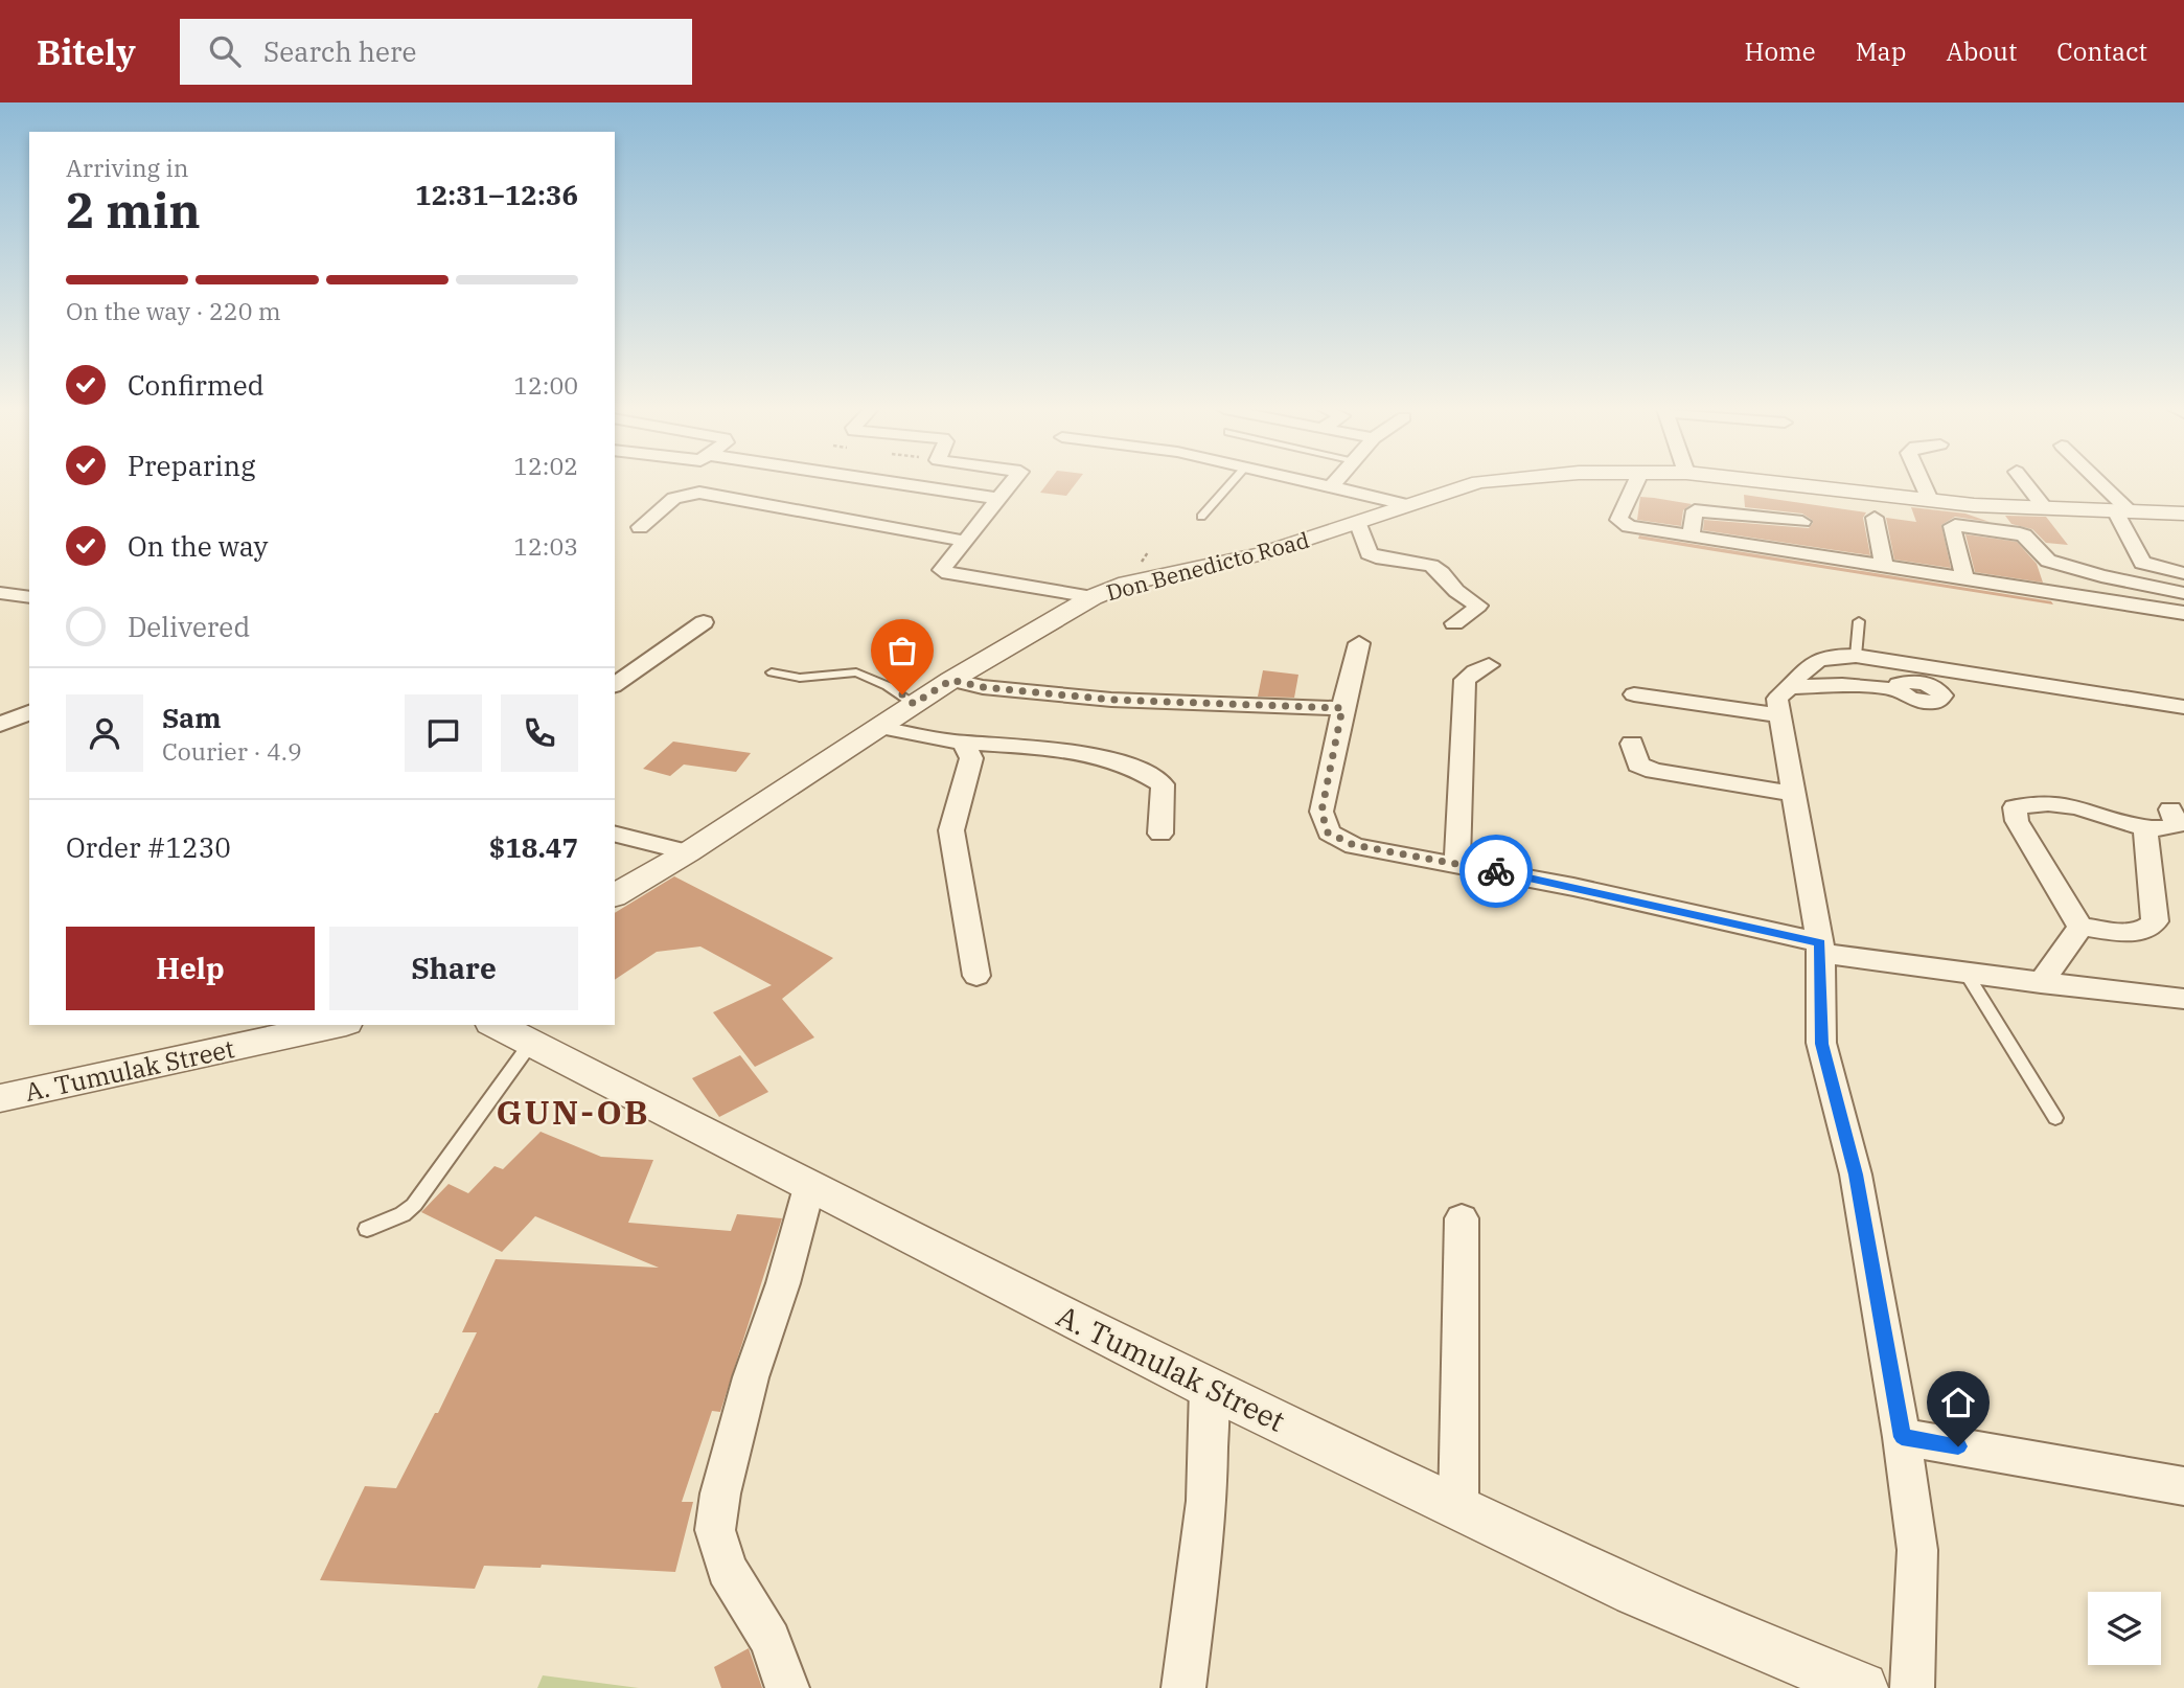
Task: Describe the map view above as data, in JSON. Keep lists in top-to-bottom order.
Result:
{
  "streets": {
    "street": ["Don Benedicto Road", "A. Tumulak Street"]
  },
  "districts": ["GUN-OB"],
  "page": {
    "header": "Bitely",
    "search": "Search here",
    "nav": [
      "Home",
      "Map",
      "About",
      "Contact"
    ],
    "heading": ["2 min", "Arriving in", "12:31–12:36"],
    "panel": [
      "Sam",
      "Courier · 4.9",
      "Order #1230",
      "$18.47"
    ],
    "bar": "On the way · 220 m",
    "list": [
      ["Confirmed", "12:00"],
      ["Preparing", "12:02"],
      ["On the way", "12:03"],
      "Delivered"
    ],
    "buttons": ["Help", "Share"]
  }
}
